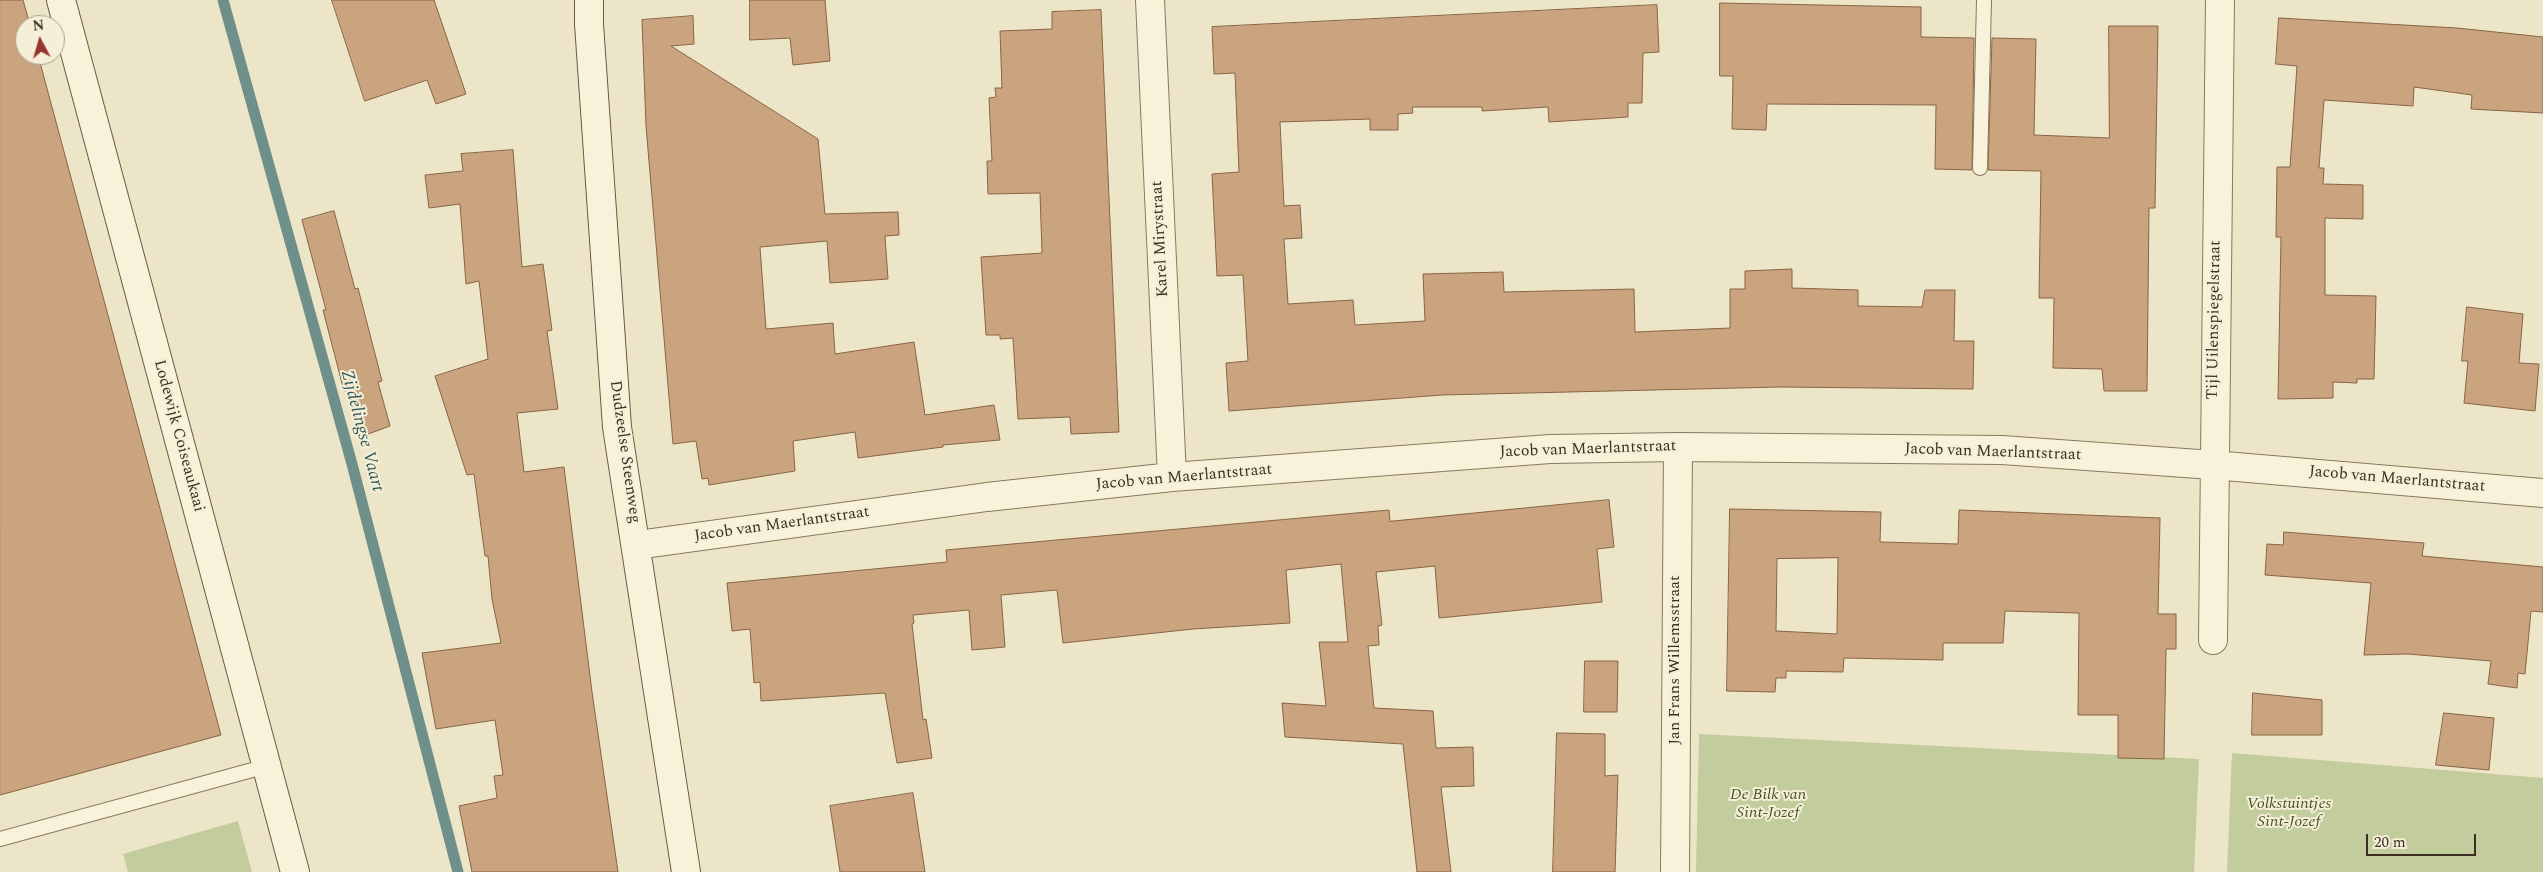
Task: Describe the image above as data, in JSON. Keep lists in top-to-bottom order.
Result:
{
  "streets": {
    "street": [
      "Karel Mirystraat",
      "Tijl Uilenspiegelstraat",
      "Lodewijk Coiseaukaai",
      "Jacob van Maerlantstraat",
      "Dudzeelse Steenweg",
      "Jan Frans Willemsstraat"
    ]
  },
  "crossings": [
    ["Karel Mirystraat", "Jacob van Maerlantstraat"],
    ["Tijl Uilenspiegelstraat", "Jacob van Maerlantstraat"],
    ["Jacob van Maerlantstraat", "Dudzeelse Steenweg"],
    ["Jacob van Maerlantstraat", "Jan Frans Willemsstraat"]
  ],
  "water": ["Zijdelingse Vaart"],
  "parks": ["De Bilk van Sint-Jozef", "Volkstuintjes Sint-Jozef"],
  "scale_bar": "20 m",
  "north": "top"
}
